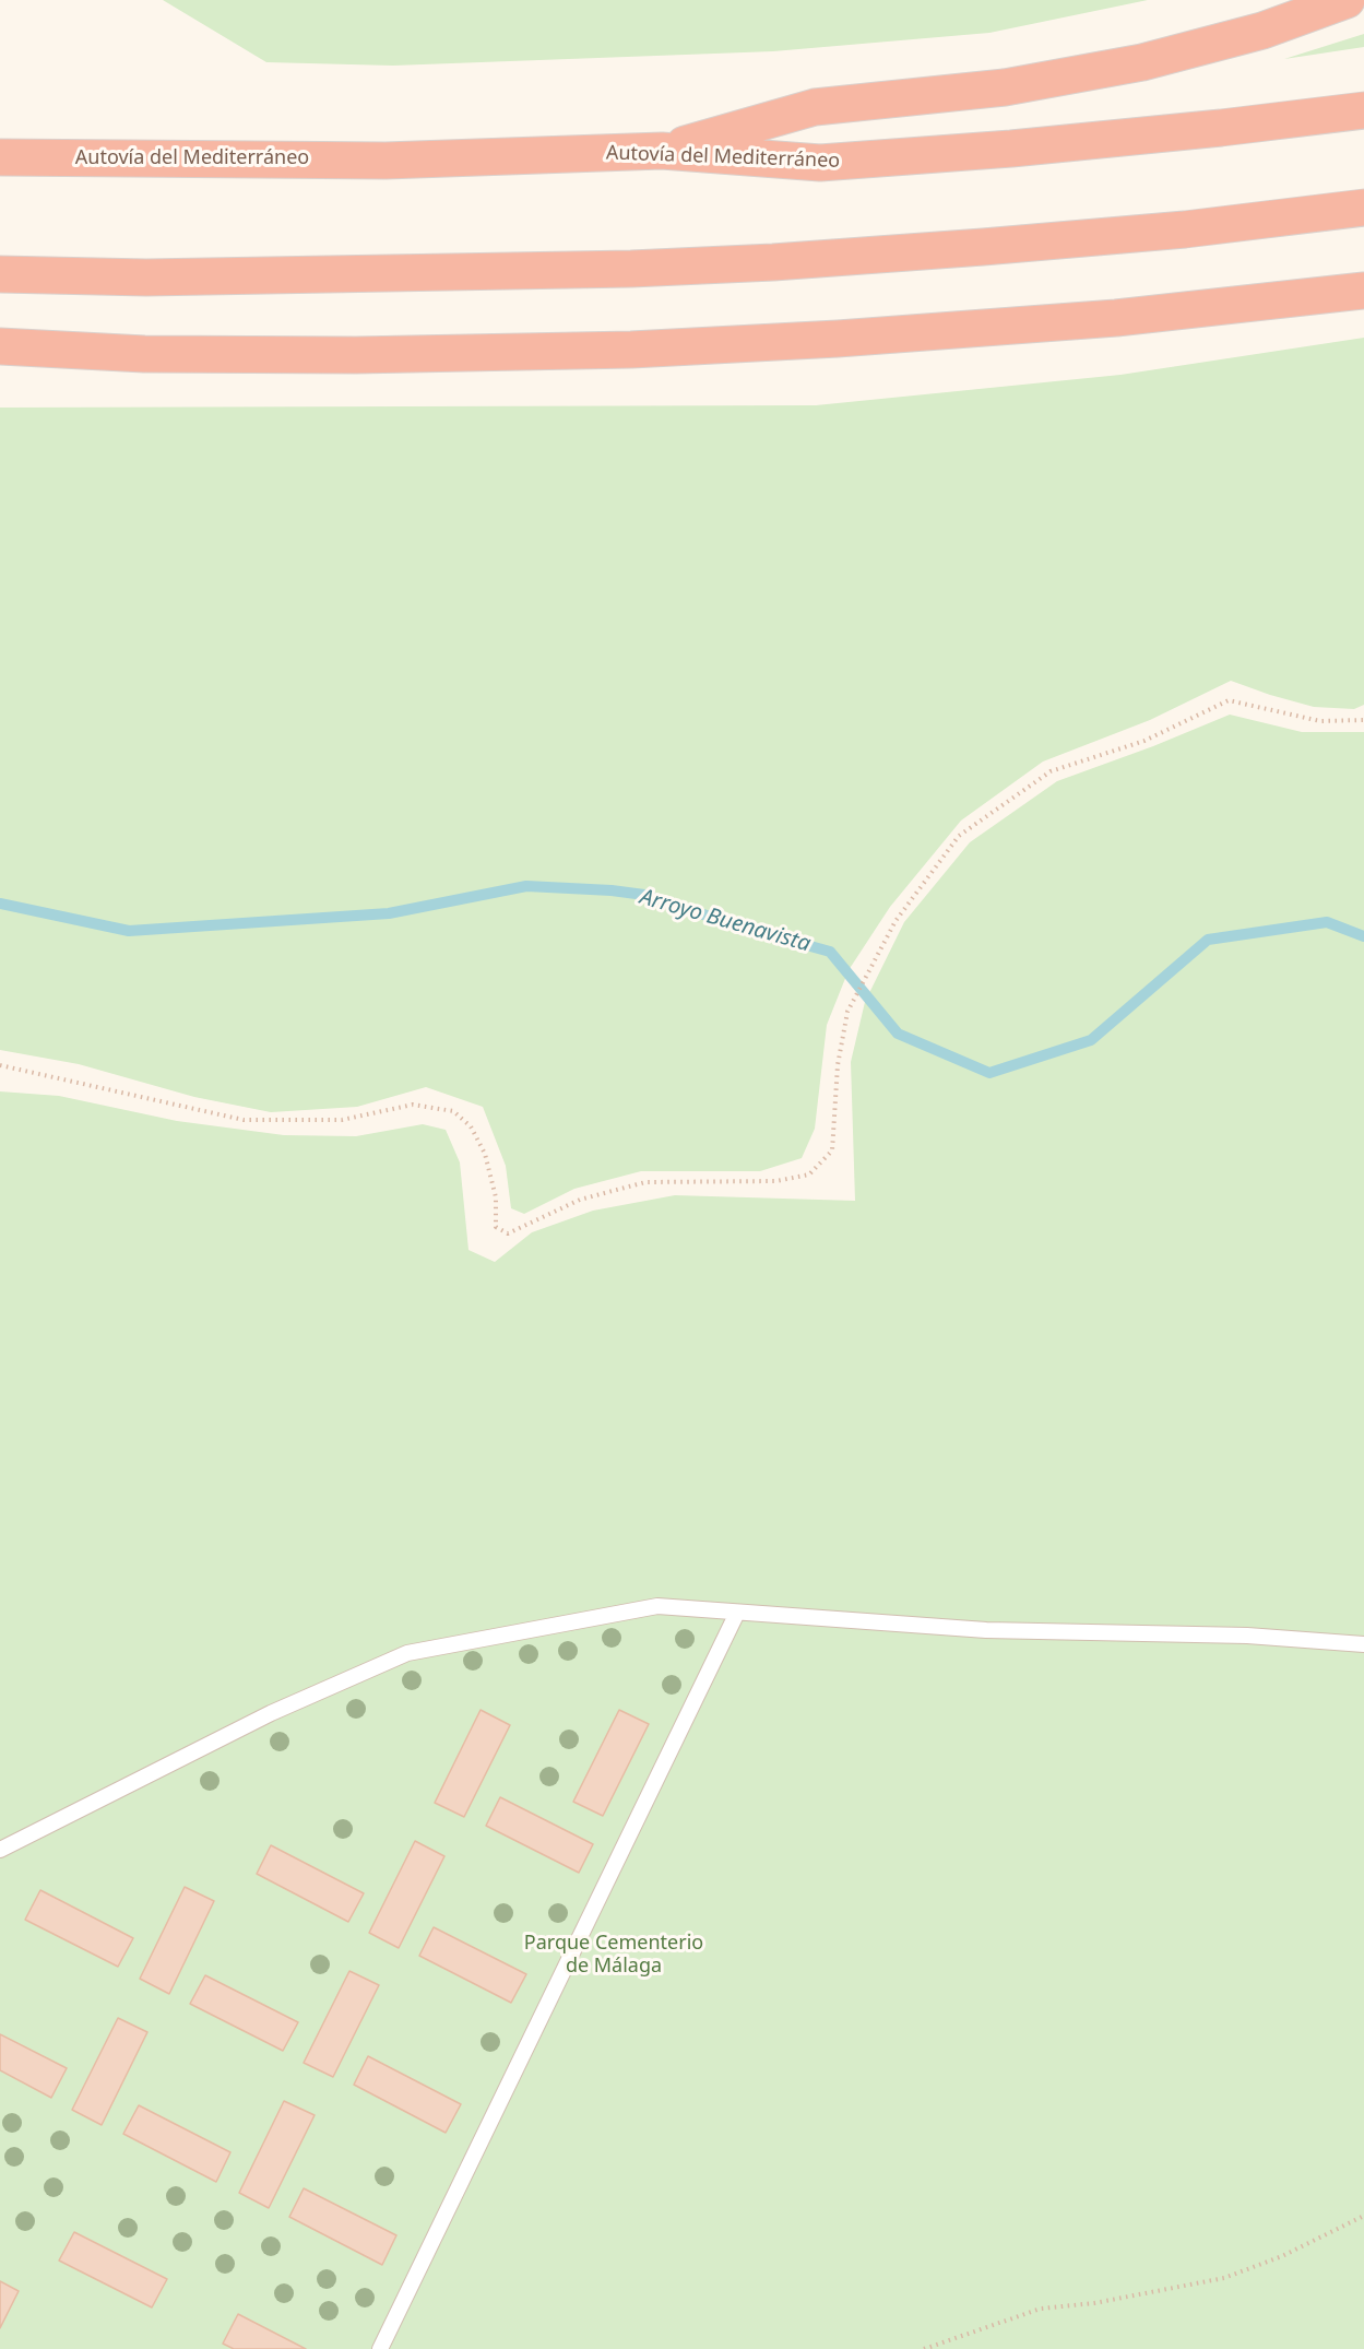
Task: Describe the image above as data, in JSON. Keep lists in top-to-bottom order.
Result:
{
  "streets": {
    "highway": ["Autovía del Mediterráneo"]
  },
  "water": ["Arroyo Buenavista"],
  "parks": ["Parque Cementerio de Málaga"]
}
